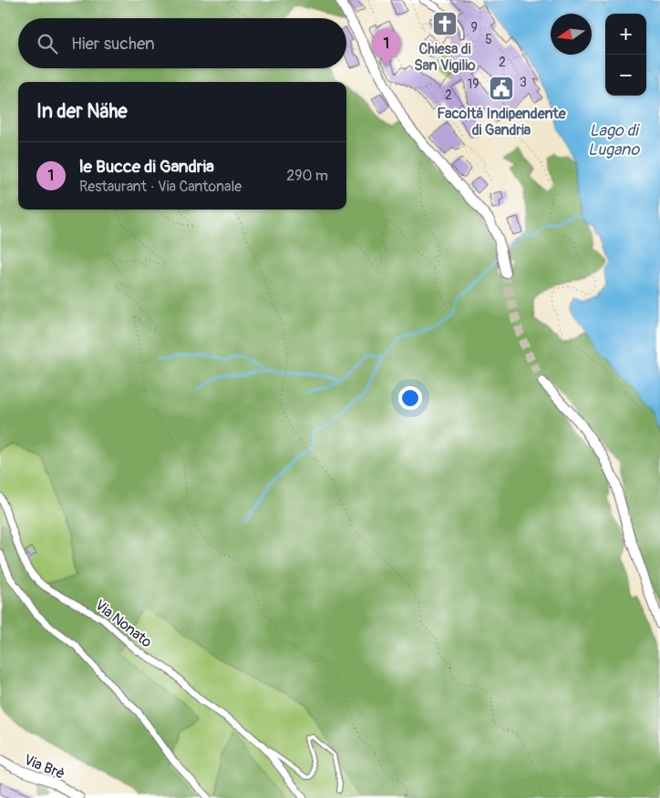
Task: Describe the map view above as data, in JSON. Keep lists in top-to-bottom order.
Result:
{
  "streets": {
    "main road": ["Via Brè"],
    "street": ["Via Nonato"]
  },
  "water": ["Lago di Lugano"],
  "places": {
    "church": ["Chiesa di San Vigilio"],
    "public building": ["Facoltá Indipendente di Gandria"]
  },
  "house_numbers": [
    "9",
    "5",
    "2",
    "3",
    "19",
    "2"
  ],
  "north": "left",
  "page": {
    "map_buttons": ["+", "−"],
    "search": "Hier suchen",
    "pins": "1",
    "heading": "In der Nähe",
    "list": [
      {
        "mark": "1",
        "name": "le Bucce di Gandria",
        "note": "Restaurant · Via Cantonale",
        "value": "290 m"
      }
    ]
  }
}
